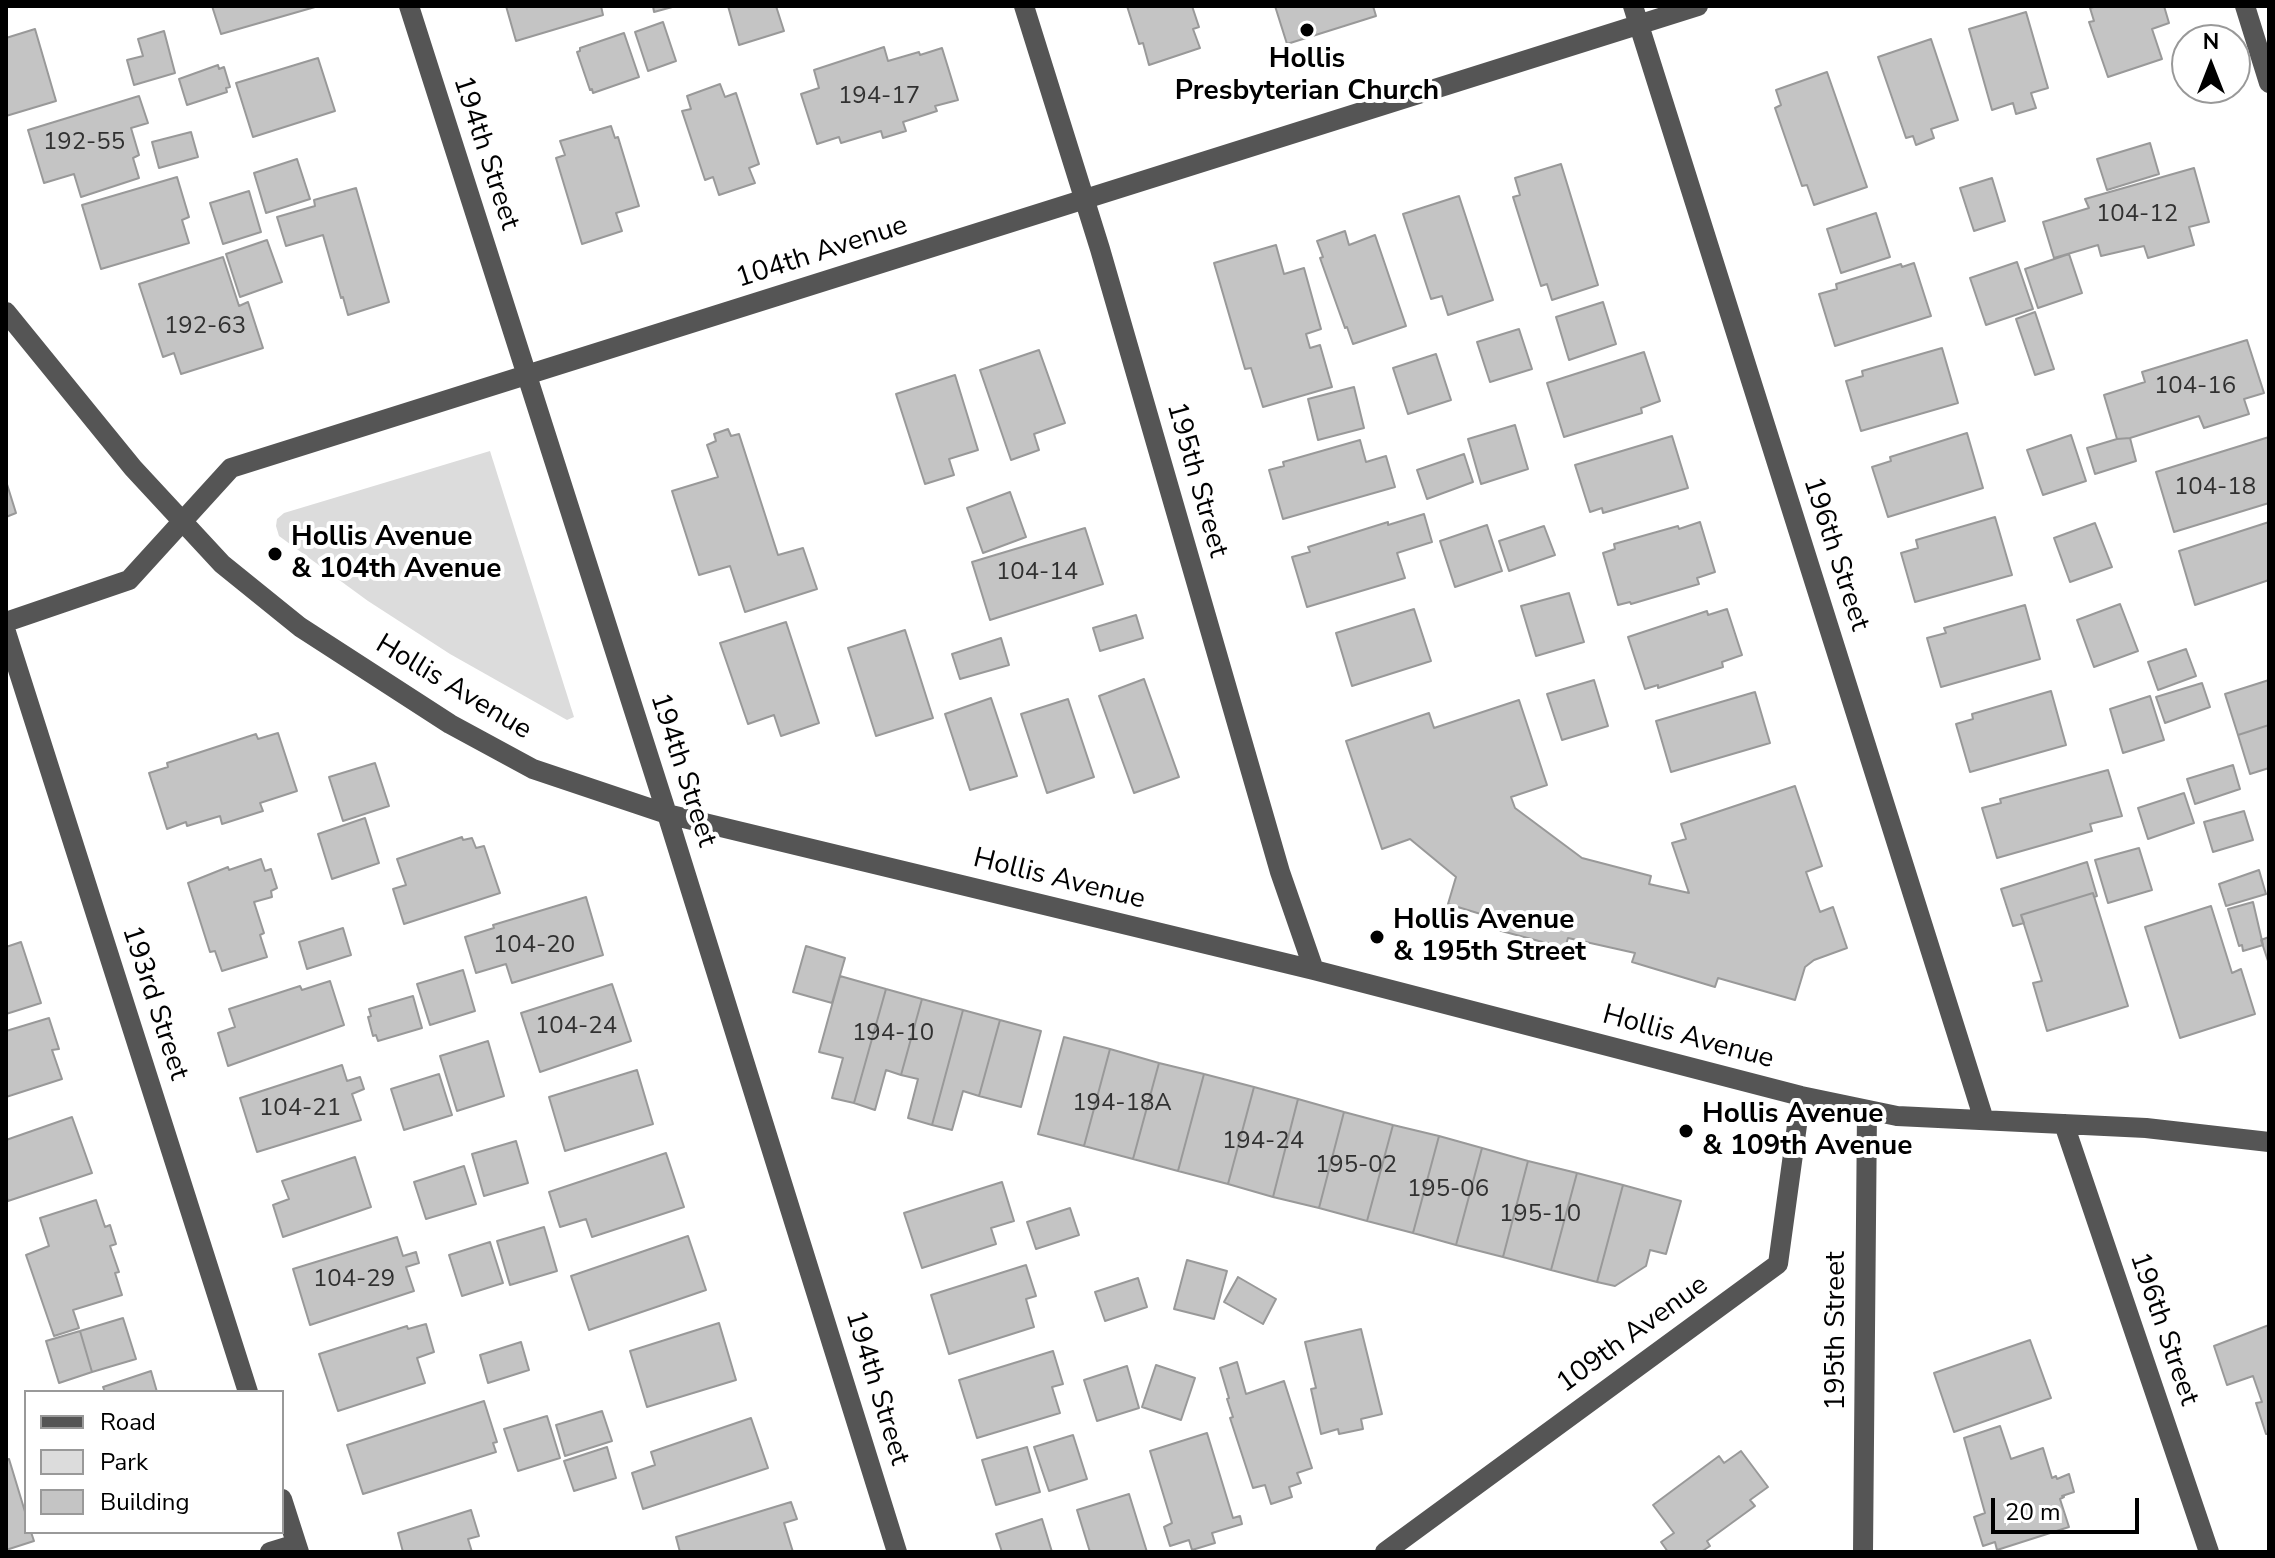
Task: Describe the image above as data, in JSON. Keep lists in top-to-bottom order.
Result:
{
  "streets": {
    "street": [
      "194th Street",
      "104th Avenue",
      "195th Street",
      "196th Street",
      "Hollis Avenue",
      "193rd Street",
      "109th Avenue"
    ]
  },
  "crossings": [
    ["194th Street", "104th Avenue"],
    ["194th Street", "Hollis Avenue"],
    ["104th Avenue", "195th Street"],
    ["104th Avenue", "196th Street"],
    ["104th Avenue", "Hollis Avenue"],
    ["195th Street", "Hollis Avenue"],
    ["196th Street", "Hollis Avenue"],
    ["Hollis Avenue", "109th Avenue"]
  ],
  "places": [
    "Hollis Presbyterian Church",
    "Hollis Avenue & 104th Avenue",
    "Hollis Avenue & 195th Street",
    "Hollis Avenue & 109th Avenue"
  ],
  "house_numbers": [
    "194-17",
    "192-55",
    "104-12",
    "192-63",
    "104-16",
    "104-18",
    "104-14",
    "104-20",
    "104-24",
    "194-10",
    "194-18A",
    "104-21",
    "194-24",
    "195-02",
    "195-06",
    "195-10",
    "104-29"
  ],
  "legend": ["Road", "Park", "Building"],
  "scale_bar": "20 m",
  "north": "top"
}
